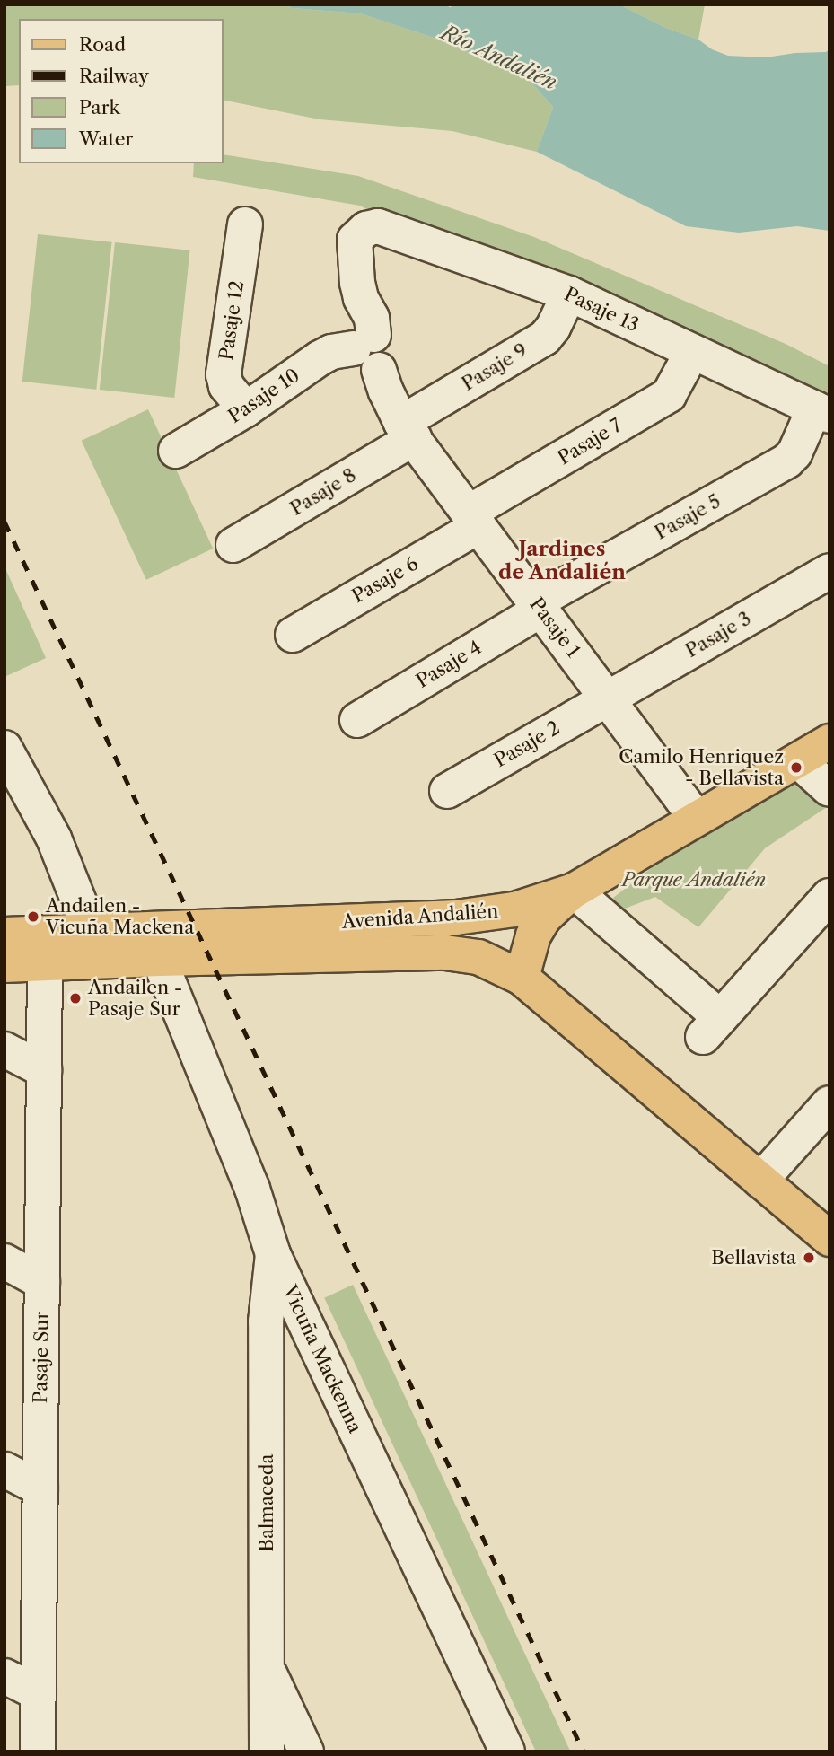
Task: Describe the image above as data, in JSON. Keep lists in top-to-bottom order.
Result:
{
  "streets": {
    "main road": ["Avenida Andalién"],
    "street": [
      "Pasaje 13",
      "Pasaje 12",
      "Pasaje 9",
      "Pasaje 10",
      "Pasaje 7",
      "Pasaje 8",
      "Pasaje 5",
      "Pasaje 6",
      "Pasaje 1",
      "Pasaje 3",
      "Pasaje 4",
      "Pasaje 2",
      "Pasaje Sur",
      "Vicuña Mackenna",
      "Balmaceda"
    ]
  },
  "crossings": [
    ["Pasaje 13", "Pasaje 9"],
    ["Pasaje 13", "Pasaje 7"],
    ["Pasaje 13", "Pasaje 5"],
    ["Pasaje 13", "Pasaje 1"],
    ["Pasaje 12", "Pasaje 10"],
    ["Pasaje 9", "Pasaje 8"],
    ["Pasaje 9", "Pasaje 1"],
    ["Pasaje 10", "Pasaje 1"],
    ["Pasaje 7", "Pasaje 6"],
    ["Pasaje 7", "Pasaje 1"],
    ["Pasaje 8", "Pasaje 1"],
    ["Pasaje 5", "Pasaje 1"],
    ["Pasaje 5", "Pasaje 4"],
    ["Pasaje 6", "Pasaje 1"],
    ["Pasaje 1", "Pasaje 3"],
    ["Pasaje 1", "Pasaje 4"],
    ["Pasaje 1", "Pasaje 2"],
    ["Pasaje 1", "Avenida Andalién"],
    ["Pasaje 3", "Pasaje 2"],
    ["Avenida Andalién", "Pasaje Sur"],
    ["Avenida Andalién", "Vicuña Mackenna"],
    ["Vicuña Mackenna", "Balmaceda"]
  ],
  "districts": ["Jardines de Andalién"],
  "water": ["Río Andalién"],
  "parks": ["Parque Andalién"],
  "places": [
    "Camilo Henriquez - Bellavista",
    "Andailen - Vicuña Mackena",
    "Andailen - Pasaje Sur",
    "Bellavista"
  ],
  "legend": [
    "Road",
    "Railway",
    "Park",
    "Water"
  ]
}
